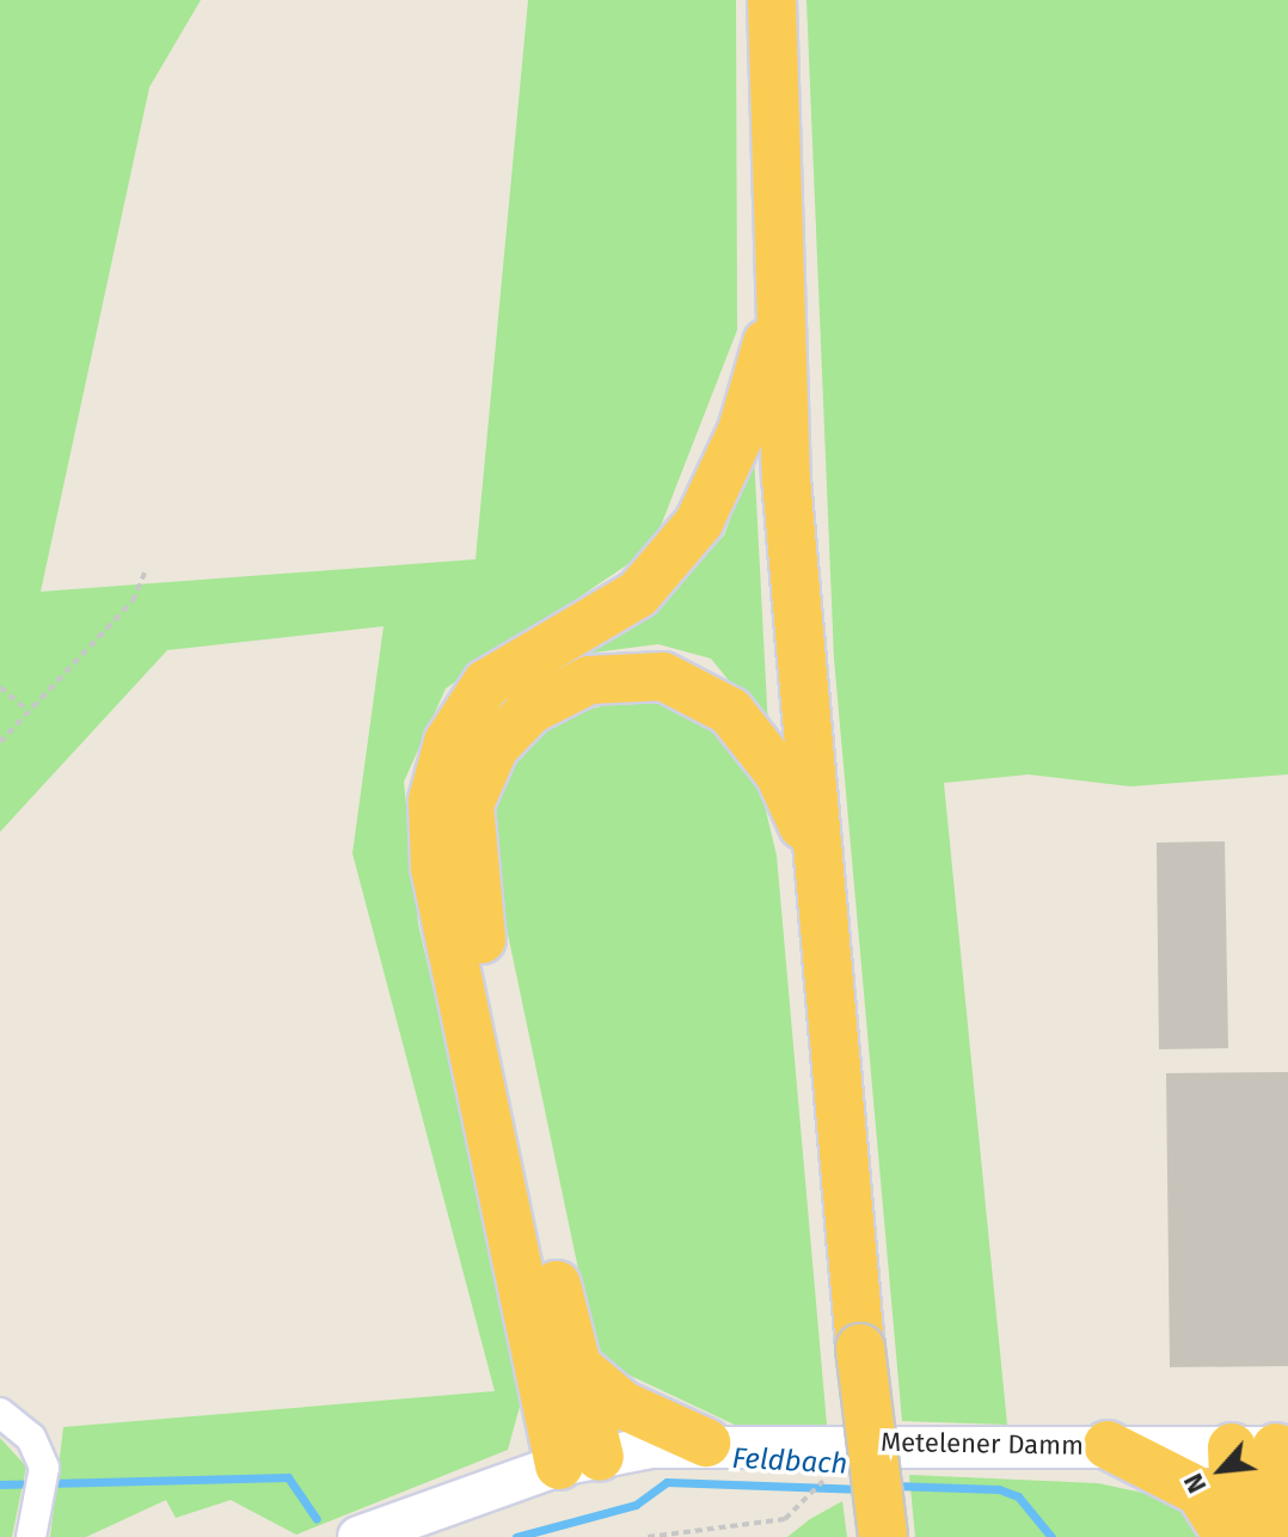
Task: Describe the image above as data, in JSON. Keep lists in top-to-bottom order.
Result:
{
  "streets": {
    "main road": ["Metelener Damm"]
  },
  "water": ["Feldbach"],
  "north": "bottom left"
}
